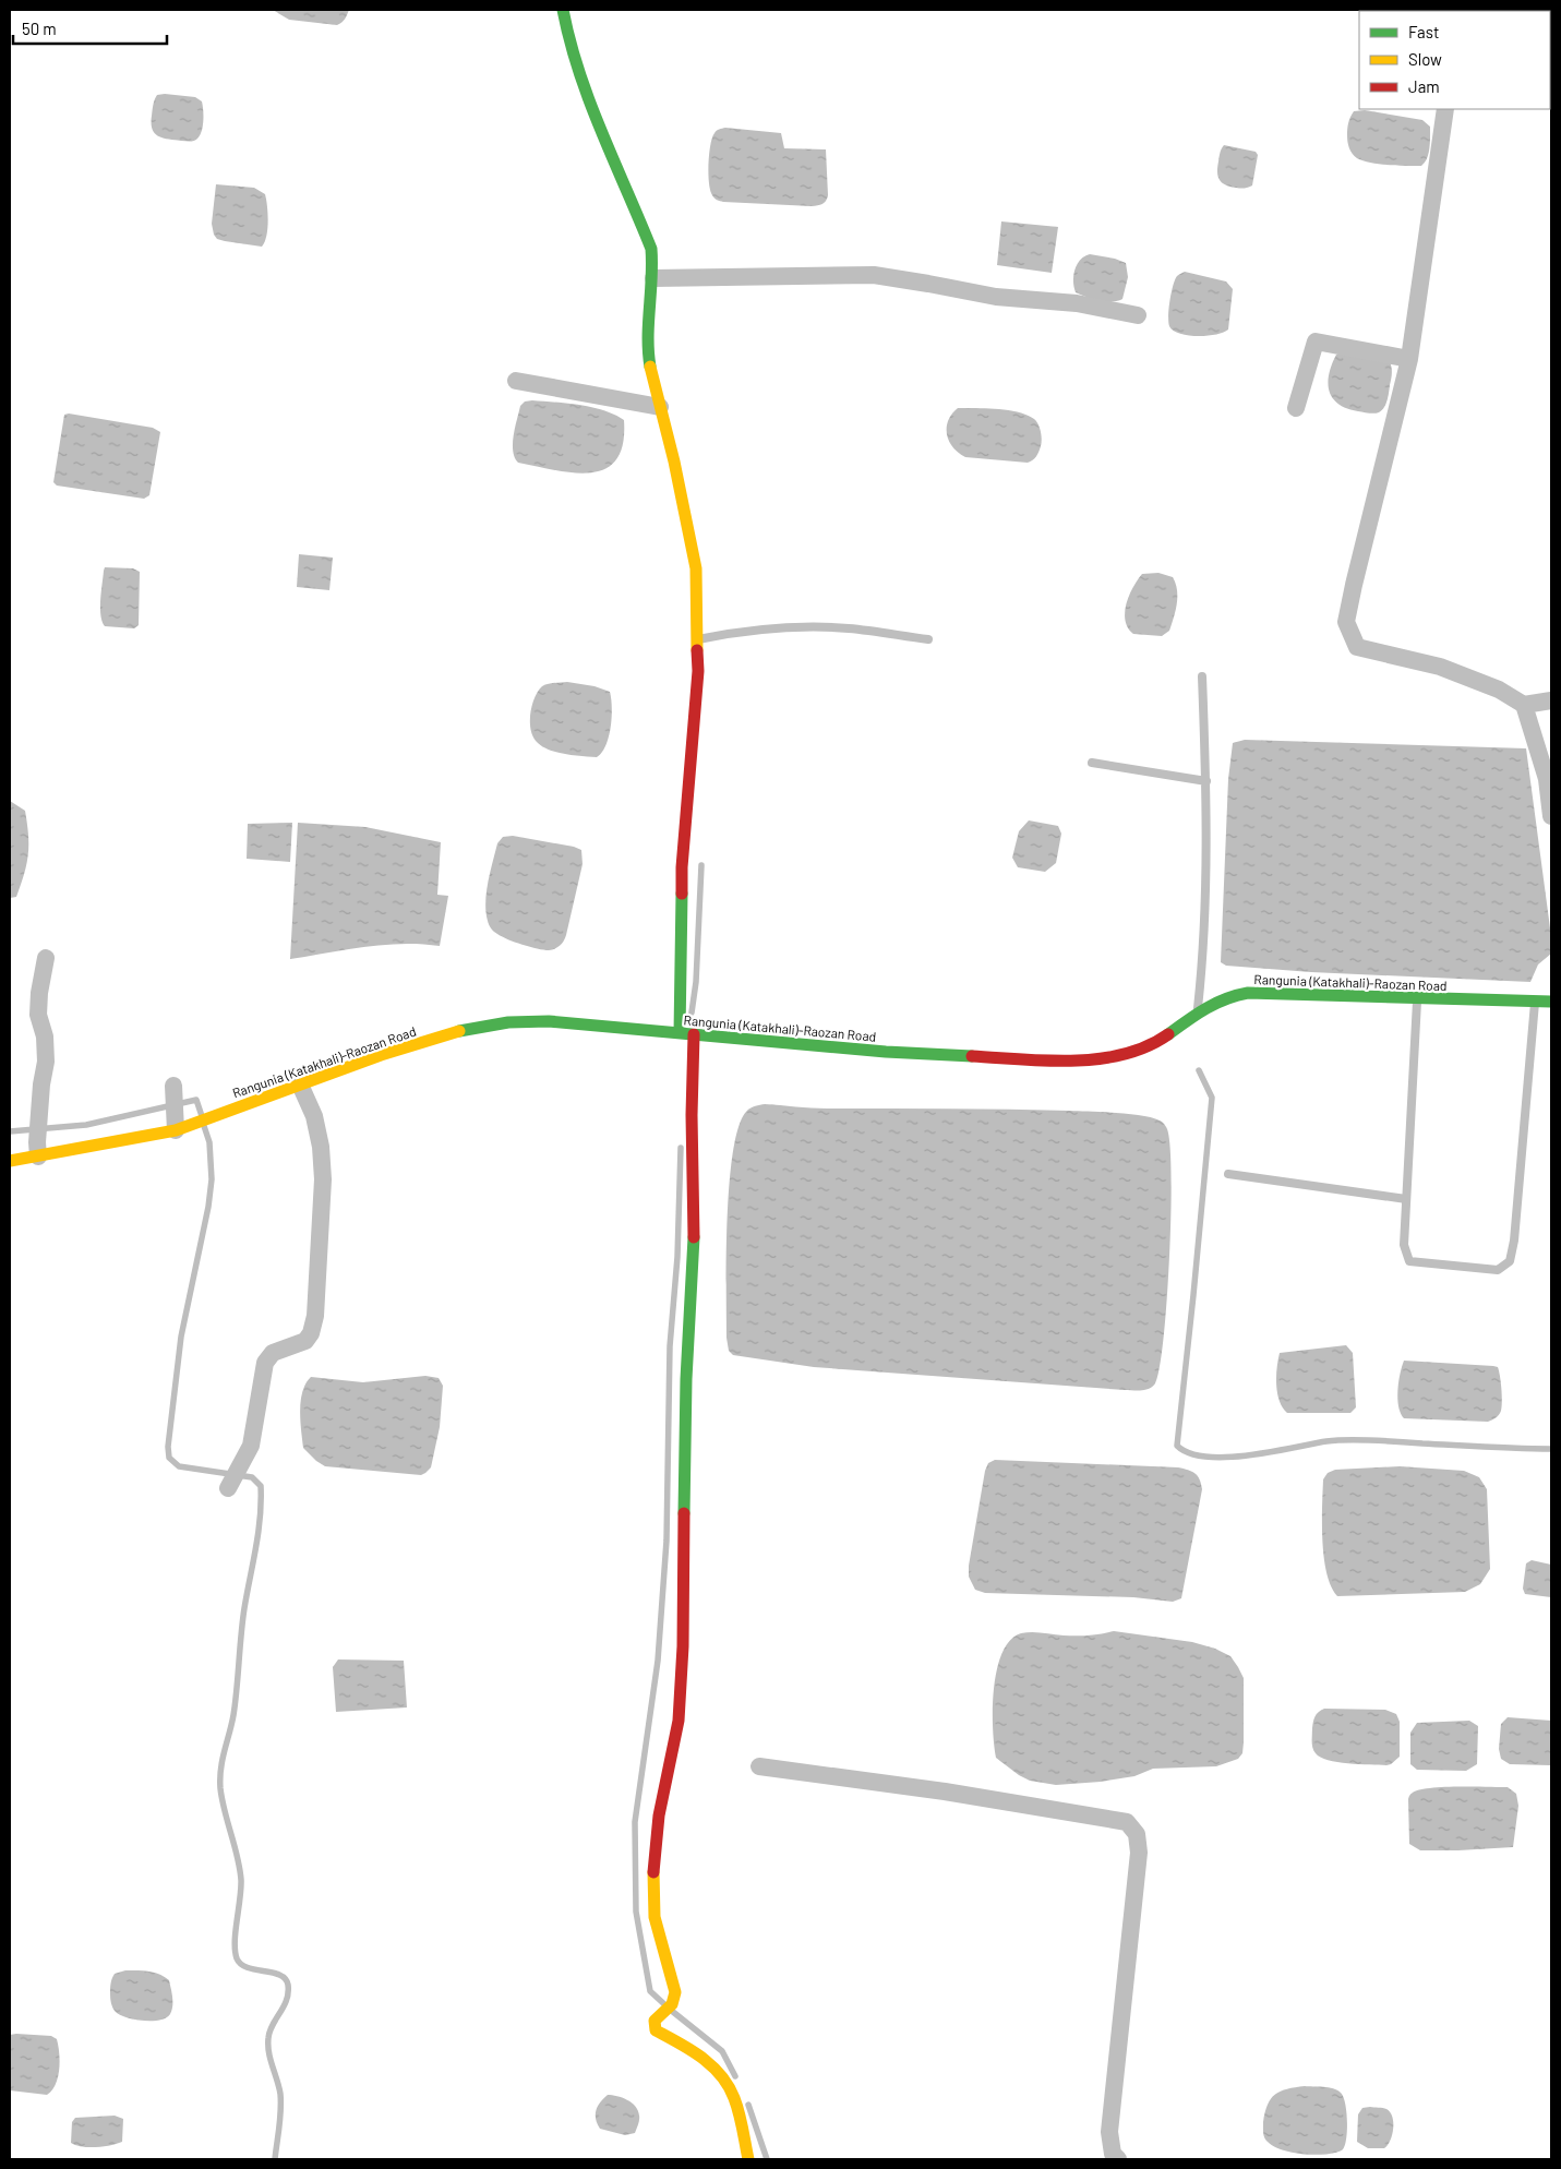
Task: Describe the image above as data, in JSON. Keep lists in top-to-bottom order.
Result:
{
  "streets": {
    "street": ["Rangunia (Katakhali)-Raozan Road"]
  },
  "legend": ["Fast", "Slow", "Jam"],
  "scale_bar": "50 m"
}
